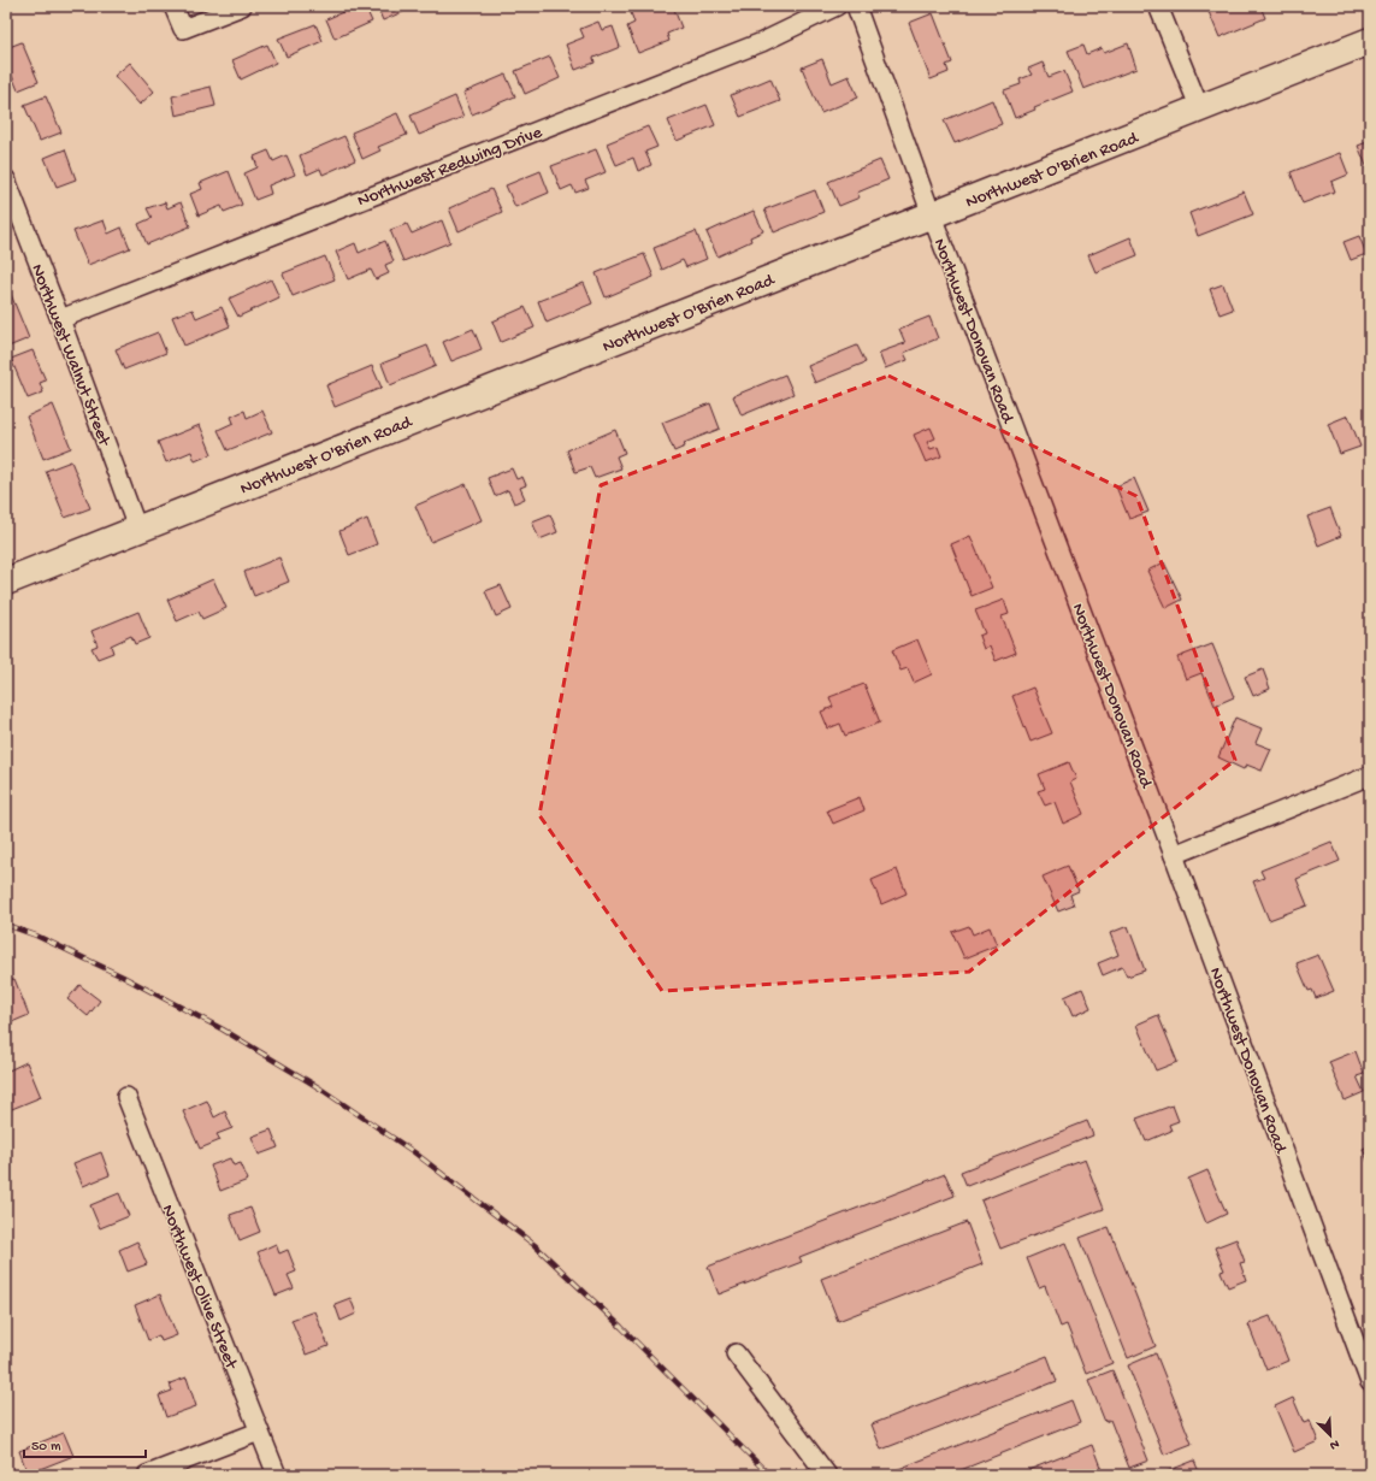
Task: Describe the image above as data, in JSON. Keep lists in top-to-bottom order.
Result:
{
  "streets": {
    "street": [
      "Northwest Redwing Drive",
      "Northwest O'Brien Road",
      "Northwest Donovan Road",
      "Northwest Walnut Street",
      "Northwest Olive Street"
    ]
  },
  "crossings": [
    ["Northwest Redwing Drive", "Northwest Walnut Street"],
    ["Northwest O'Brien Road", "Northwest Donovan Road"],
    ["Northwest O'Brien Road", "Northwest Walnut Street"]
  ],
  "scale_bar": "50 m",
  "north": "bottom right"
}
